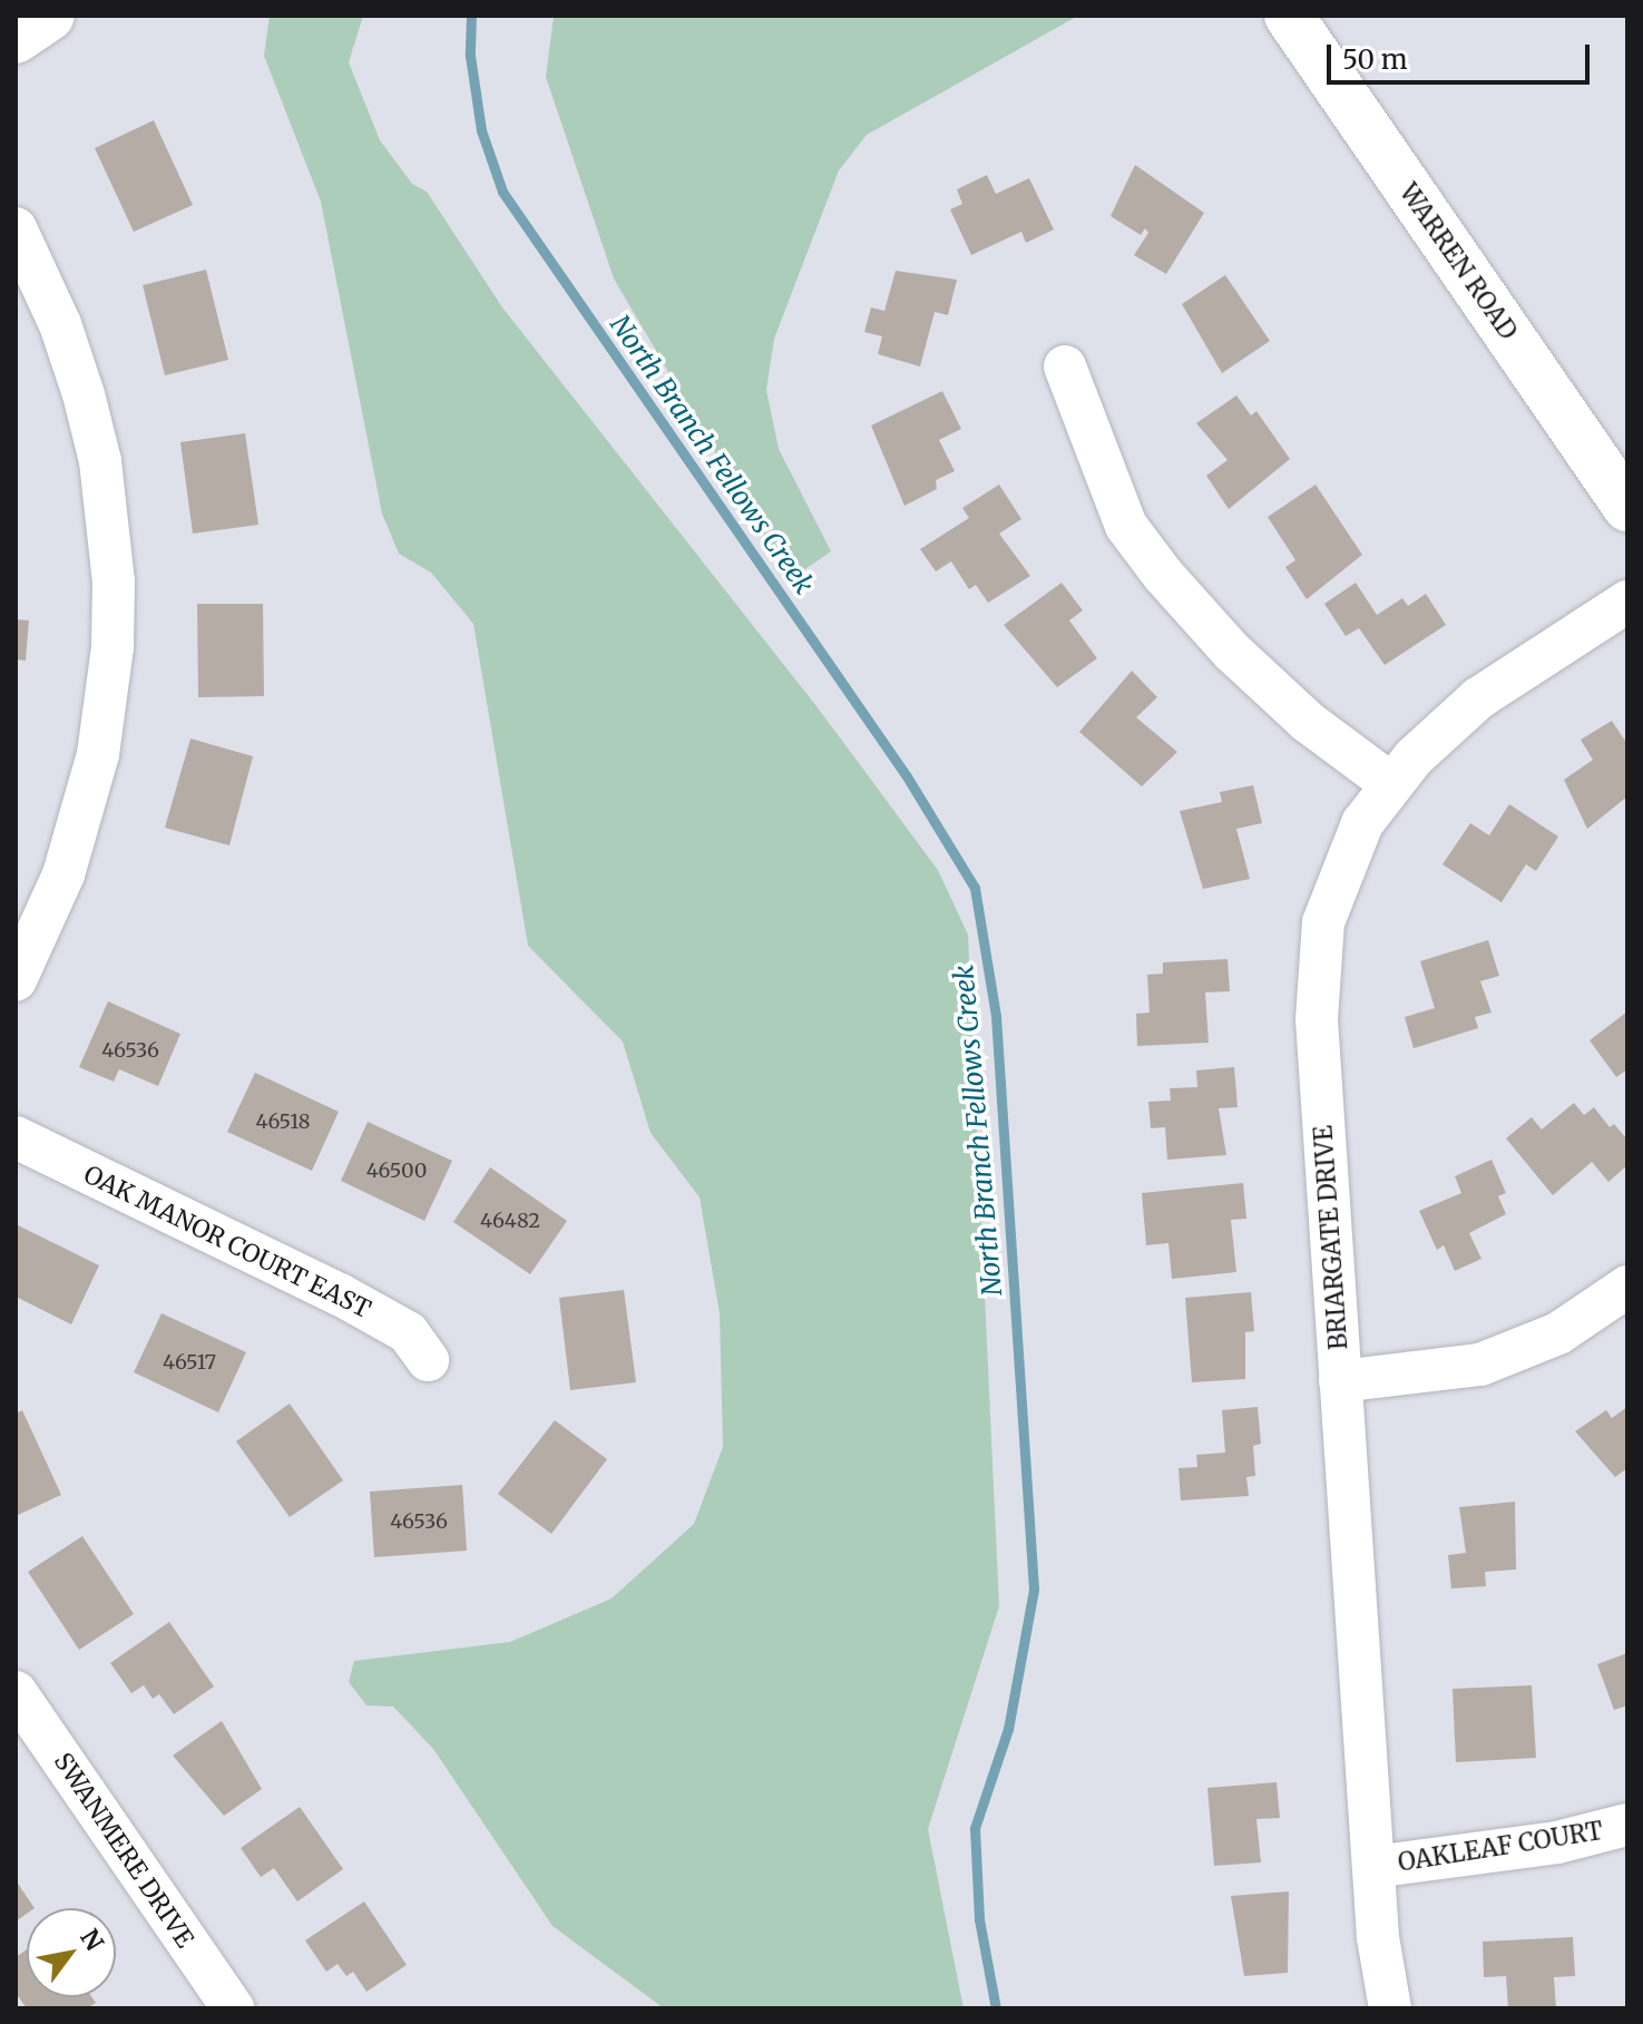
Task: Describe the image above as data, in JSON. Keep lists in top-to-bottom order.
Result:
{
  "streets": {
    "main road": ["WARREN ROAD"],
    "street": [
      "BRIARGATE DRIVE",
      "OAK MANOR COURT EAST",
      "OAKLEAF COURT",
      "SWANMERE DRIVE"
    ]
  },
  "crossings": [
    ["BRIARGATE DRIVE", "OAKLEAF COURT"]
  ],
  "water": ["North Branch Fellows Creek"],
  "house_numbers": [
    "46536",
    "46518",
    "46500",
    "46482",
    "46517",
    "46536"
  ],
  "scale_bar": "50 m",
  "north": "top right"
}
